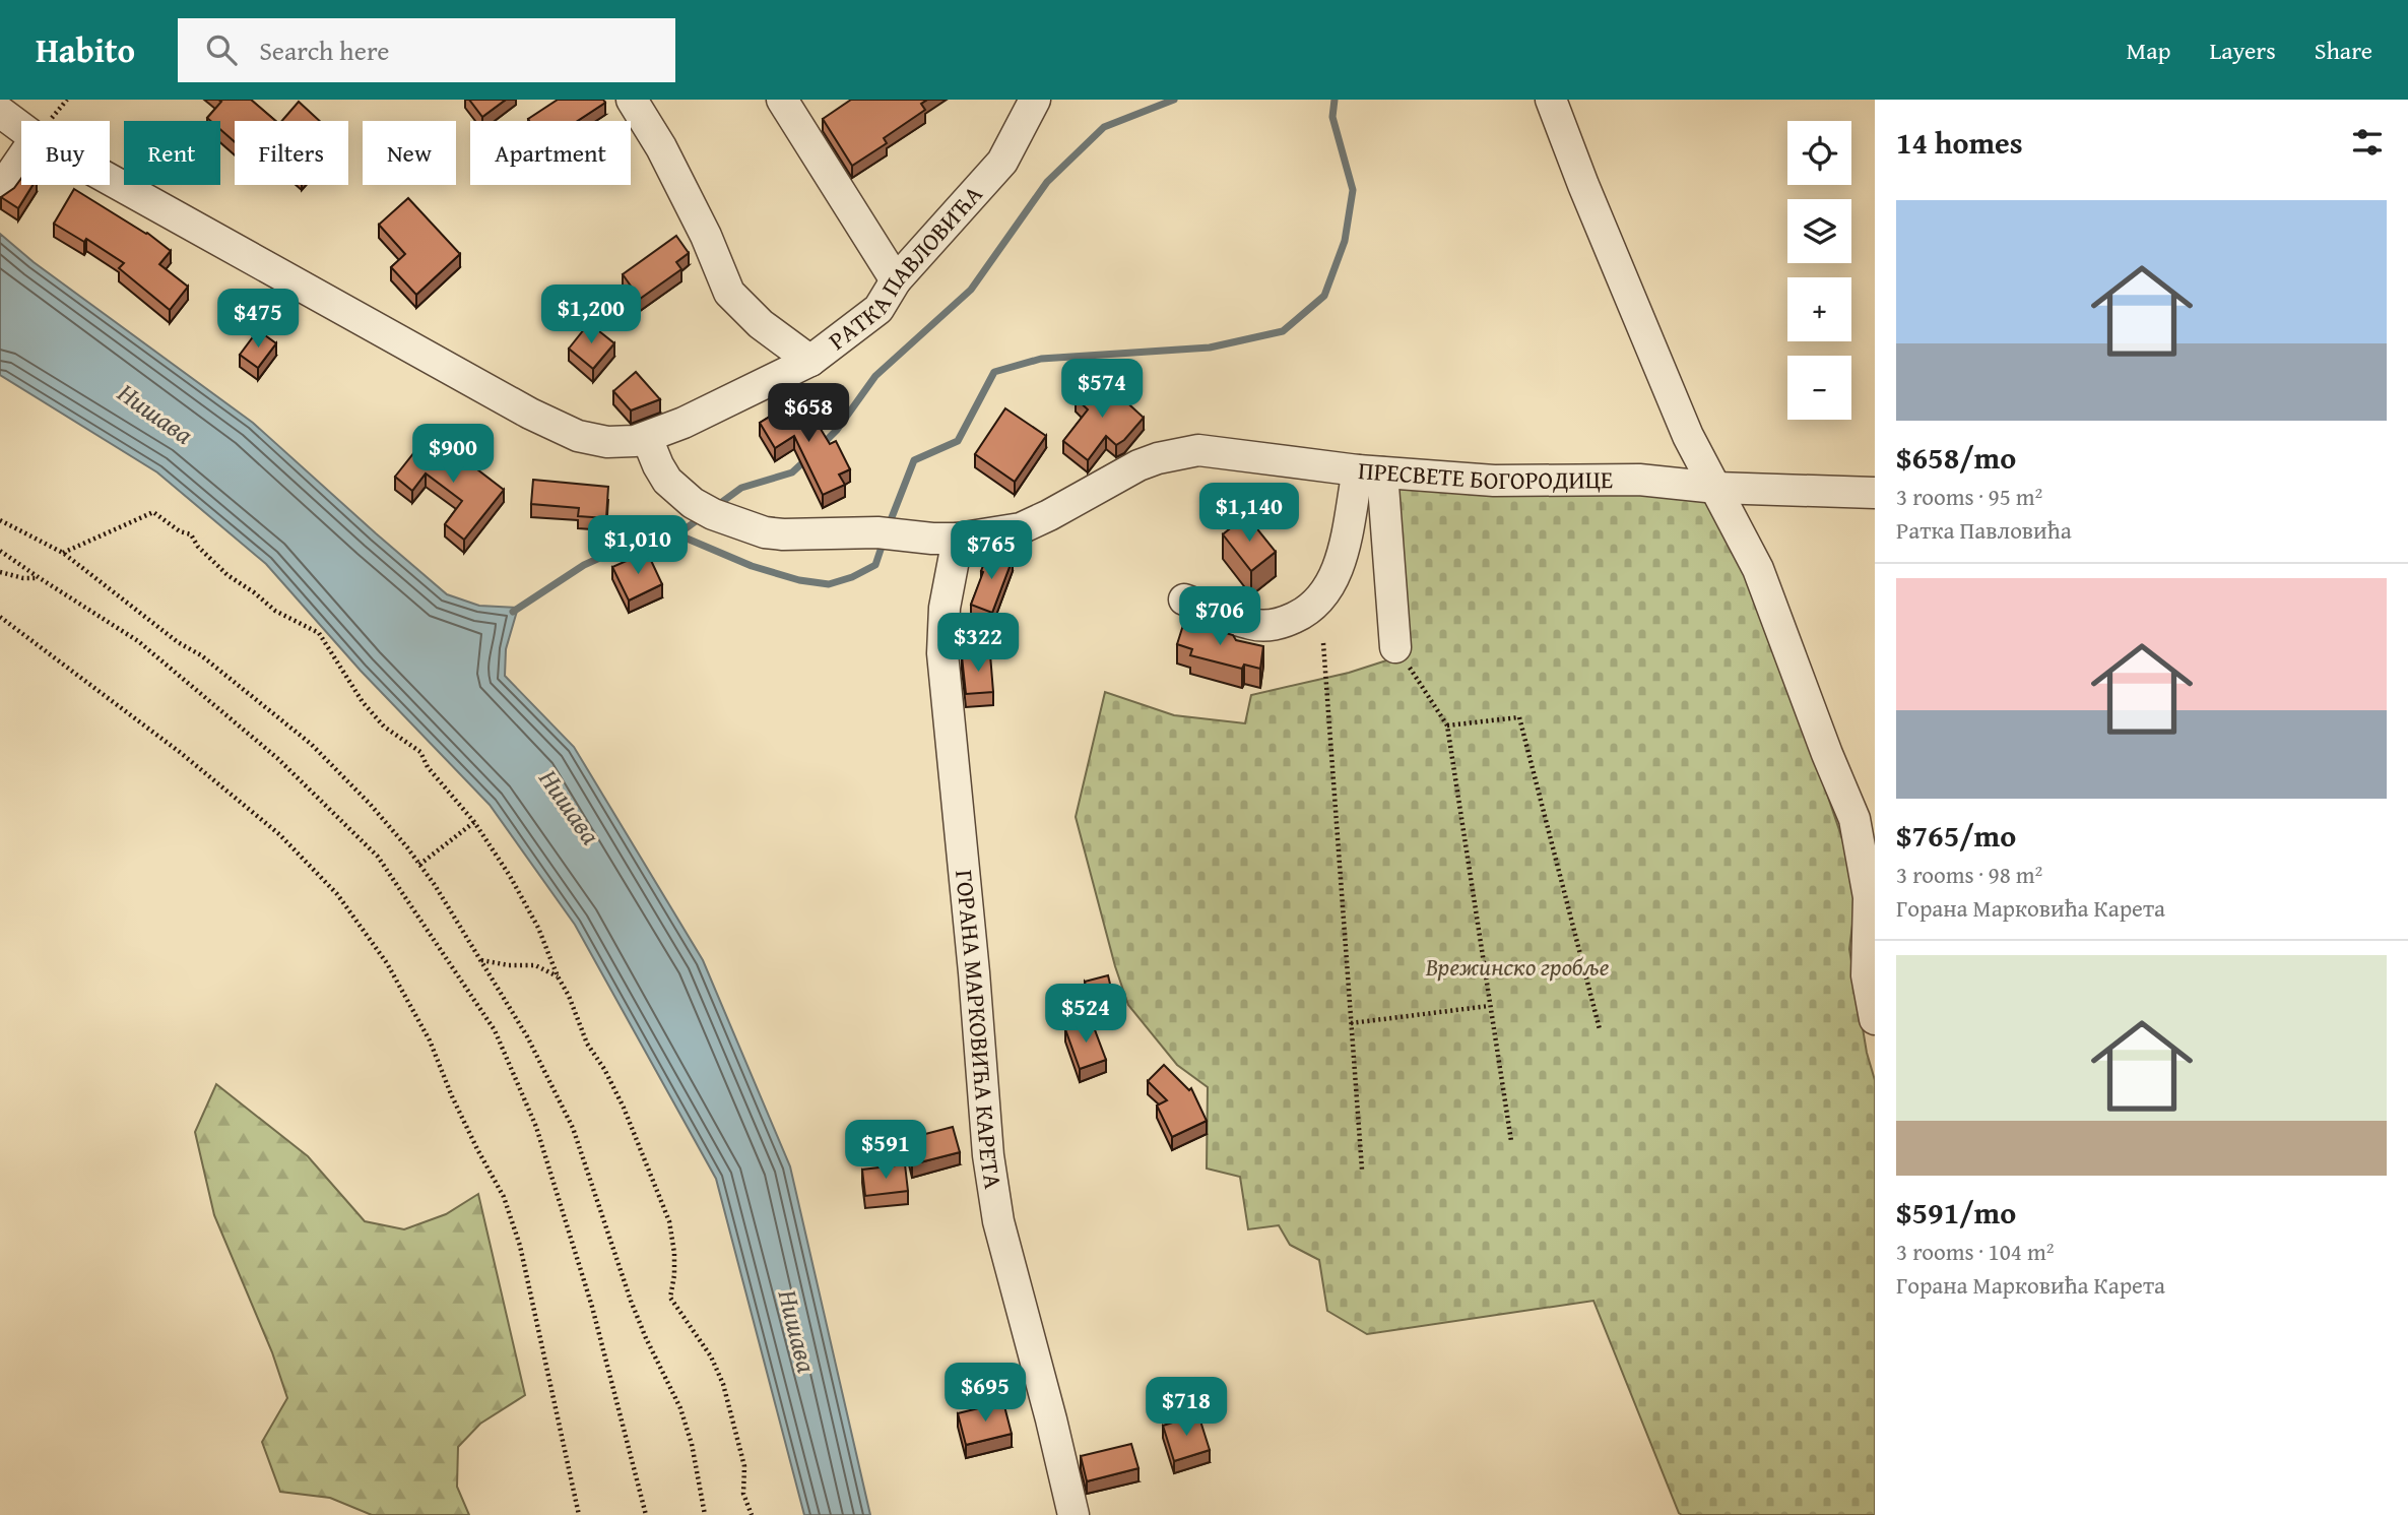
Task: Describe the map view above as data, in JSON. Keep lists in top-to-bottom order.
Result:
{
  "streets": {
    "street": ["РАТКА ПАВЛОВИЋА", "ПРЕСВЕТЕ БОГОРОДИЦЕ", "ГОРАНА МАРКОВИЋА КАРЕТА"]
  },
  "crossings": [
    ["РАТКА ПАВЛОВИЋА", "ПРЕСВЕТЕ БОГОРОДИЦЕ"],
    ["ПРЕСВЕТЕ БОГОРОДИЦЕ", "ГОРАНА МАРКОВИЋА КАРЕТА"]
  ],
  "water": ["Нишава"],
  "parks": ["Врежинско гробље"],
  "page": {
    "header": "Habito",
    "search": "Search here",
    "nav": ["Map", "Layers", "Share"],
    "heading": "14 homes",
    "map_buttons": ["+", "−"],
    "chip": [
      "Buy",
      "Rent",
      "Filters",
      "New",
      "Apartment"
    ],
    "list": [
      {
        "name": "$658/mo",
        "note": "3 rooms · 95 m² · Ратка Павловића"
      },
      {
        "name": "$765/mo",
        "note": "3 rooms · 98 m² · Горана Марковића Карета"
      },
      {
        "name": "$591/mo",
        "note": "3 rooms · 104 m² · Горана Марковића Карета"
      }
    ],
    "price": [
      "$1,200",
      "$475",
      "$574",
      "$658",
      "$900",
      "$1,140",
      "$1,010",
      "$765",
      "$706",
      "$322",
      "$524",
      "$591",
      "$695",
      "$718"
    ]
  }
}
